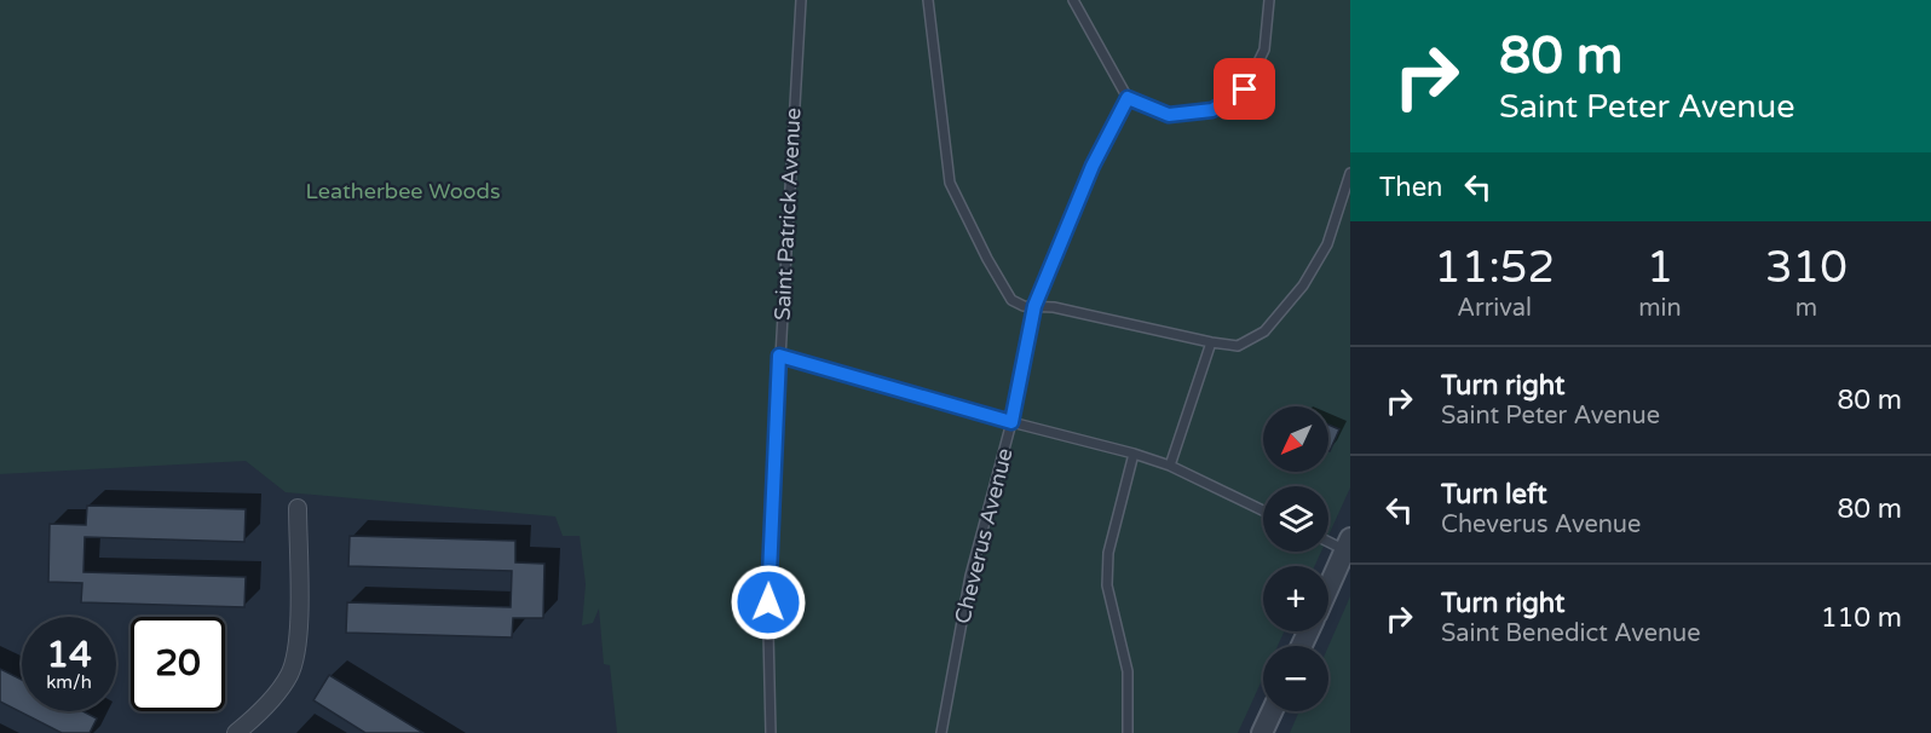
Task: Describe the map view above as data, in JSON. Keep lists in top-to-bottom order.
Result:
{
  "streets": {
    "lane": ["Saint Patrick Avenue", "Cheverus Avenue"]
  },
  "parks": ["Leatherbee Woods"],
  "north": "bottom left",
  "page": {
    "turn": ["80 m", "Saint Peter Avenue"],
    "then": "Then",
    "eta": [
      "11:52",
      "Arrival",
      "1",
      "min",
      "310",
      "m"
    ],
    "list": [
      {
        "name": "Turn right",
        "note": "Saint Peter Avenue",
        "value": "80 m"
      },
      {
        "name": "Turn left",
        "note": "Cheverus Avenue",
        "value": "80 m"
      },
      {
        "name": "Turn right",
        "note": "Saint Benedict Avenue",
        "value": "110 m"
      }
    ],
    "map_buttons": ["+", "−"],
    "speed": "14 km/h",
    "limit": "20"
  }
}
